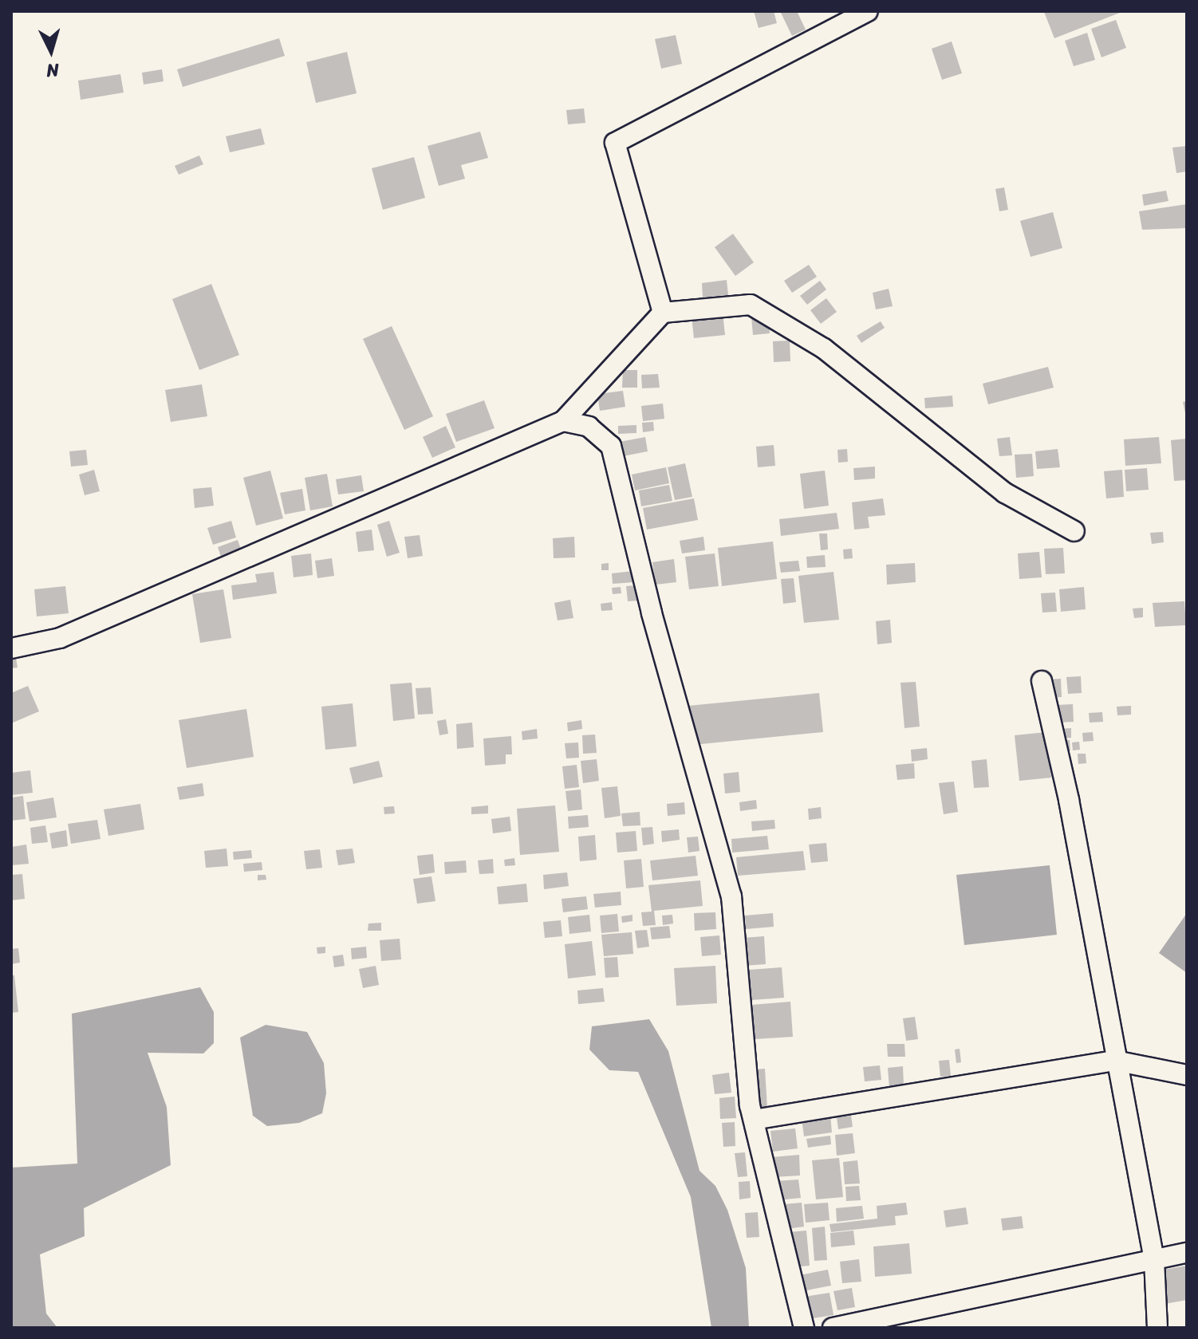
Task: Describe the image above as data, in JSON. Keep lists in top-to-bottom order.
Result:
{
  "north": "bottom"
}
